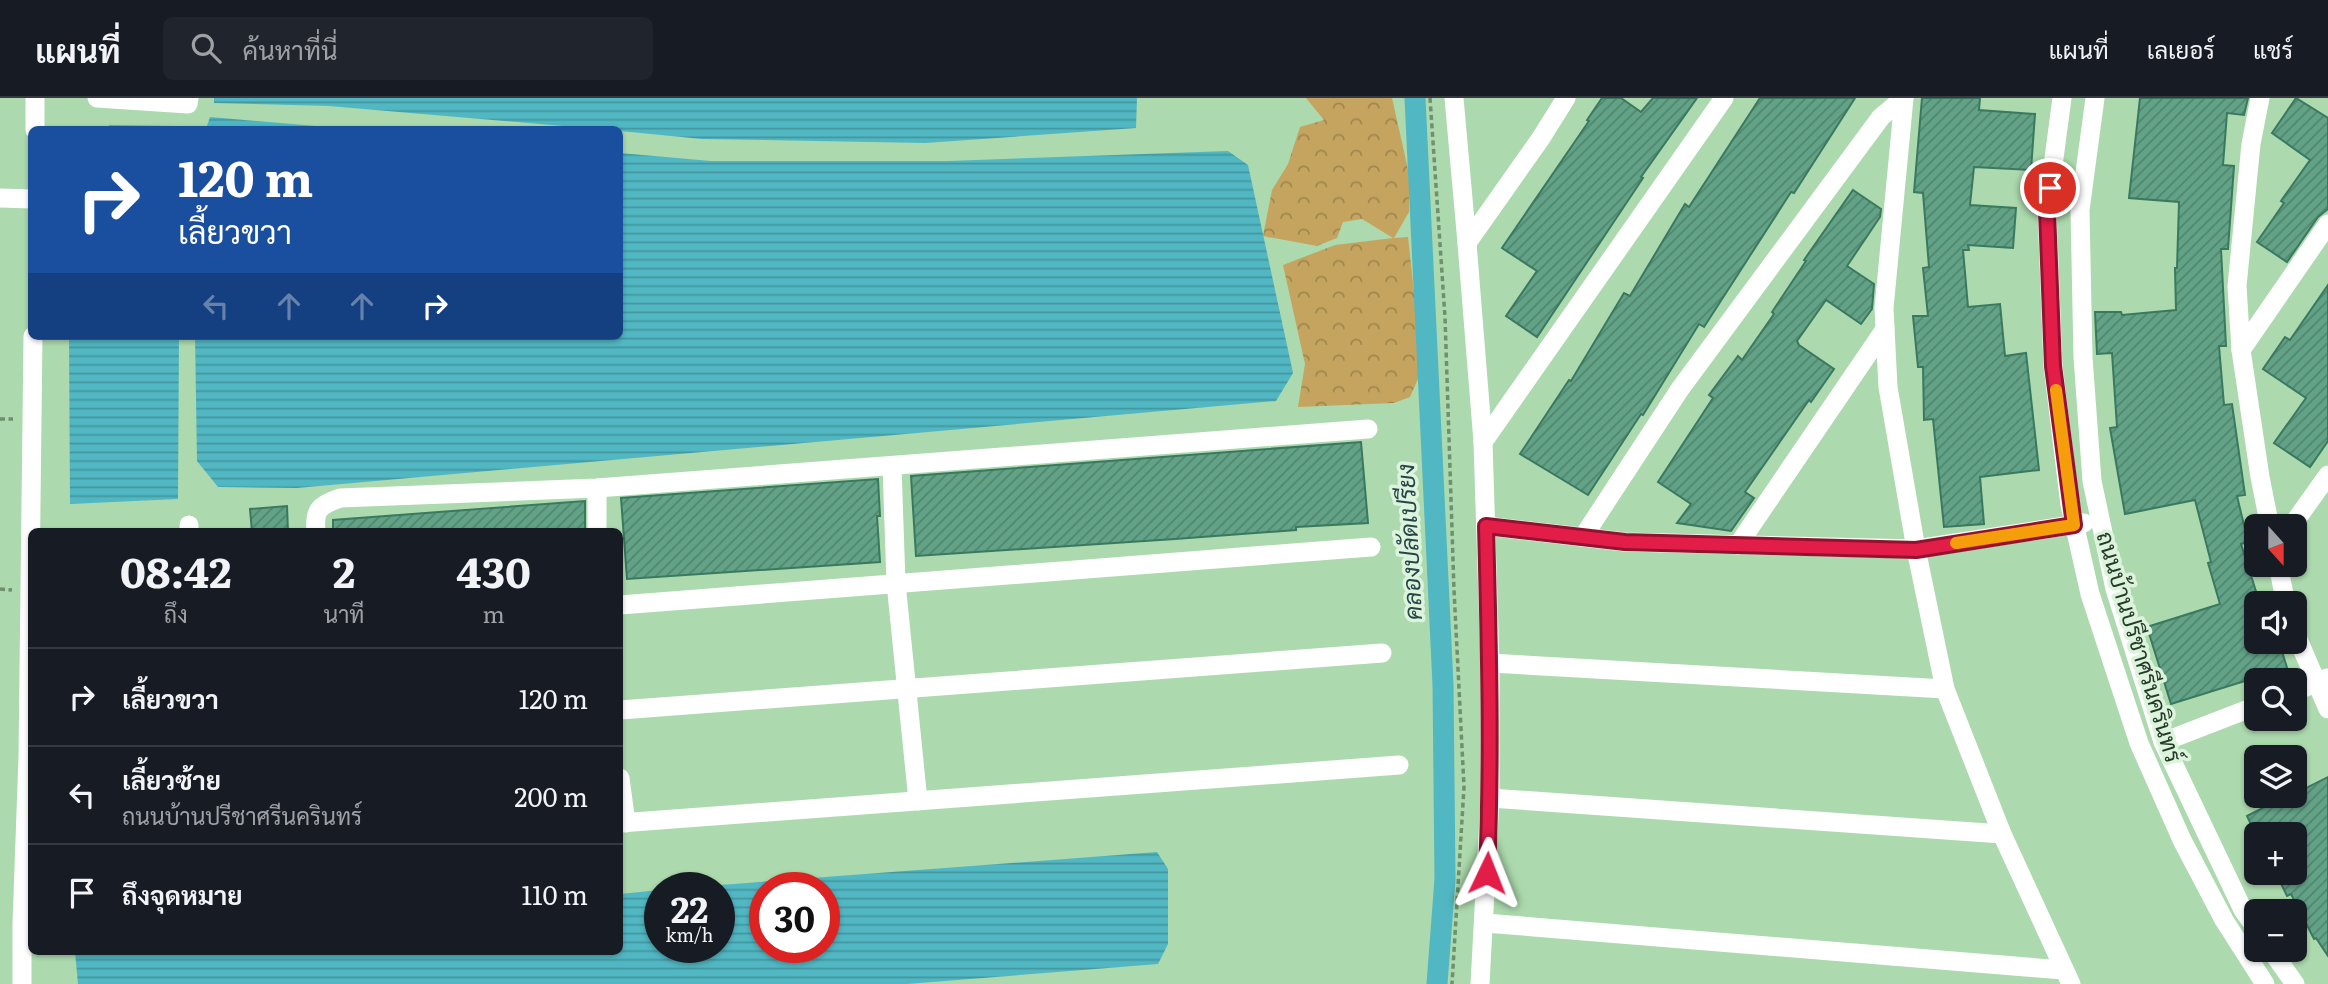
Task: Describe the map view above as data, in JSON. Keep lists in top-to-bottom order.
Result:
{
  "streets": {
    "street": ["ถนนบ้านปรีชาศรีนครินทร์"]
  },
  "water": ["คลองปลัดเปรียง"],
  "north": "bottom",
  "page": {
    "header": "แผนที่",
    "search": "ค้นหาที่นี่",
    "nav": ["แผนที่", "เลเยอร์", "แชร์"],
    "turn": ["120 m", "เลี้ยวขวา"],
    "map_buttons": ["+", "−"],
    "eta": [
      "08:42",
      "ถึง",
      "2",
      "นาที",
      "430",
      "m"
    ],
    "list": [
      {
        "name": "เลี้ยวขวา",
        "value": "120 m"
      },
      {
        "name": "เลี้ยวซ้าย",
        "note": "ถนนบ้านปรีชาศรีนครินทร์",
        "value": "200 m"
      },
      {
        "name": "ถึงจุดหมาย",
        "value": "110 m"
      }
    ],
    "speed": "22 km/h",
    "limit": "30"
  }
}
